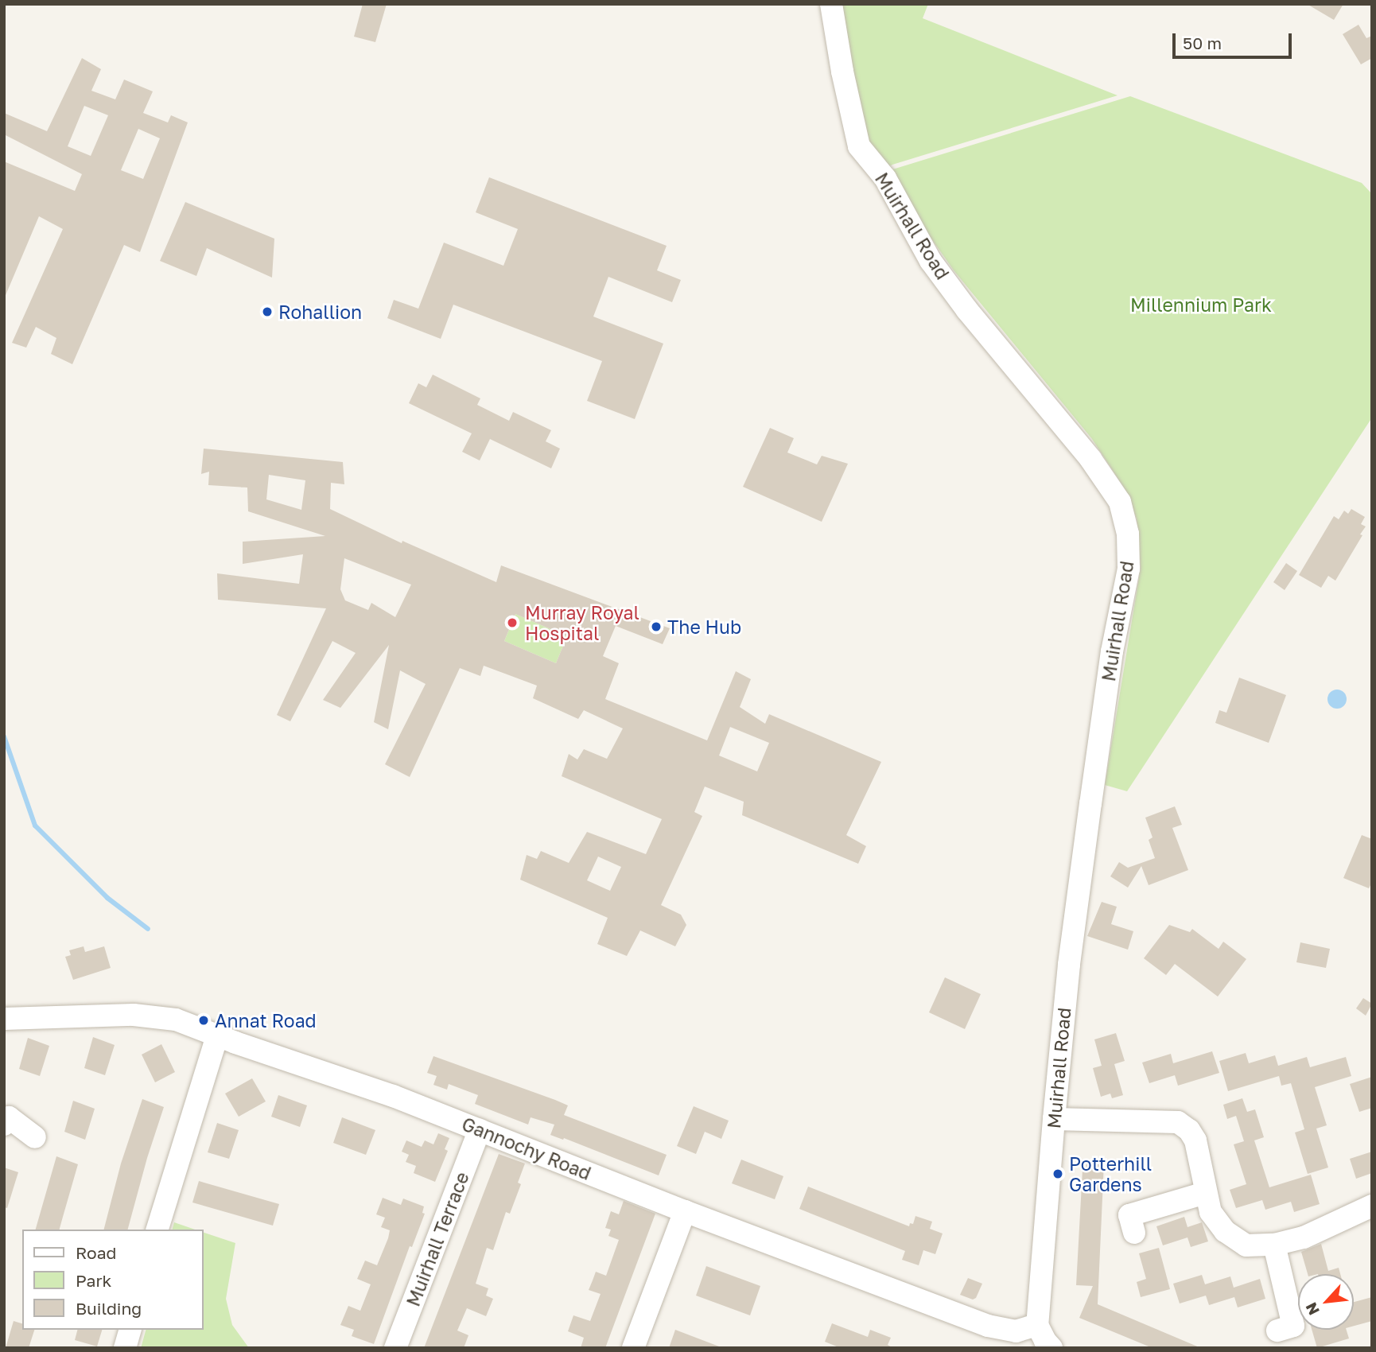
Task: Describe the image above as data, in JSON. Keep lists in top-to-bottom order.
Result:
{
  "streets": {
    "street": ["Muirhall Road", "Gannochy Road", "Muirhall Terrace"]
  },
  "crossings": [
    ["Muirhall Road", "Gannochy Road"],
    ["Gannochy Road", "Muirhall Terrace"]
  ],
  "parks": ["Millennium Park"],
  "places": [
    "Rohallion",
    "Murray Royal Hospital",
    "The Hub",
    "Annat Road",
    "Potterhill Gardens"
  ],
  "legend": ["Road", "Park", "Building"],
  "scale_bar": "50 m",
  "north": "bottom left"
}
